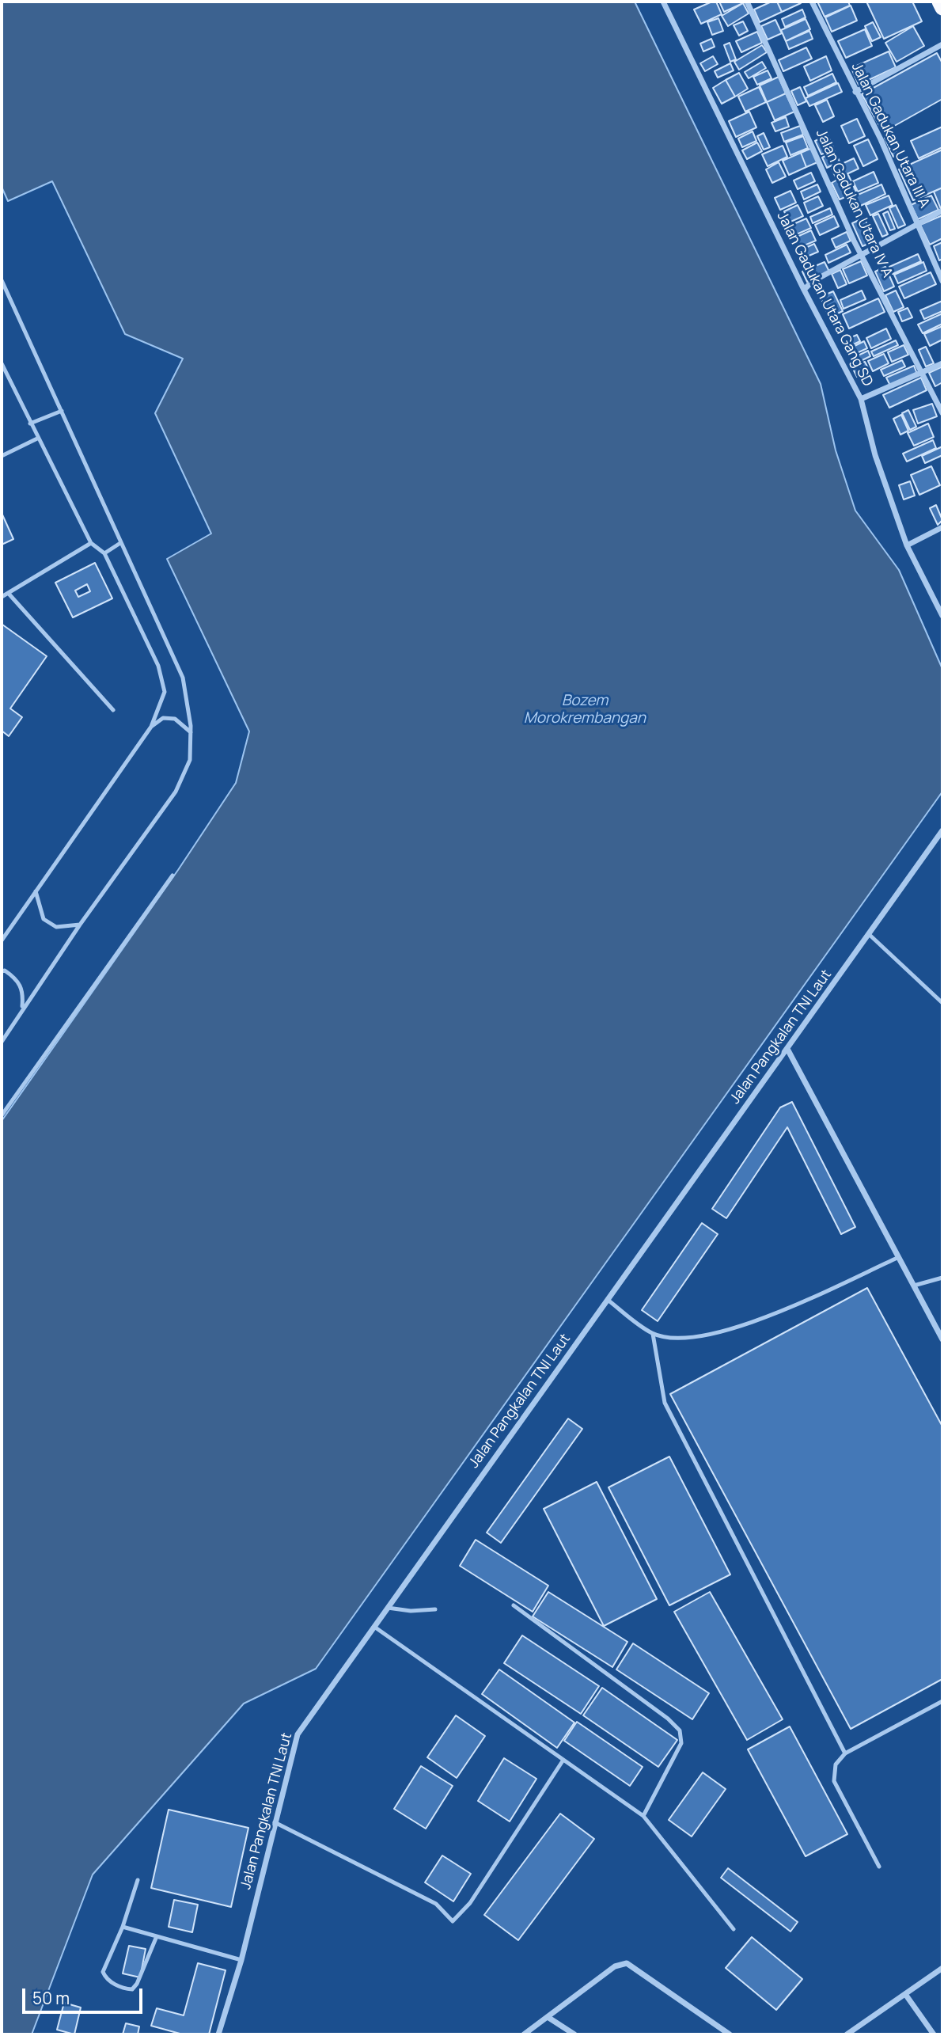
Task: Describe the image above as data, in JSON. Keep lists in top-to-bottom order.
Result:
{
  "streets": {
    "street": [
      "Jalan Gadukan Utara III A",
      "Jalan Gadukan Utara IV A",
      "Jalan Gadukan Utara Gang SD",
      "Jalan Pangkalan TNI Laut"
    ]
  },
  "water": ["Bozem Morokrembangan"],
  "scale_bar": "50 m"
}
